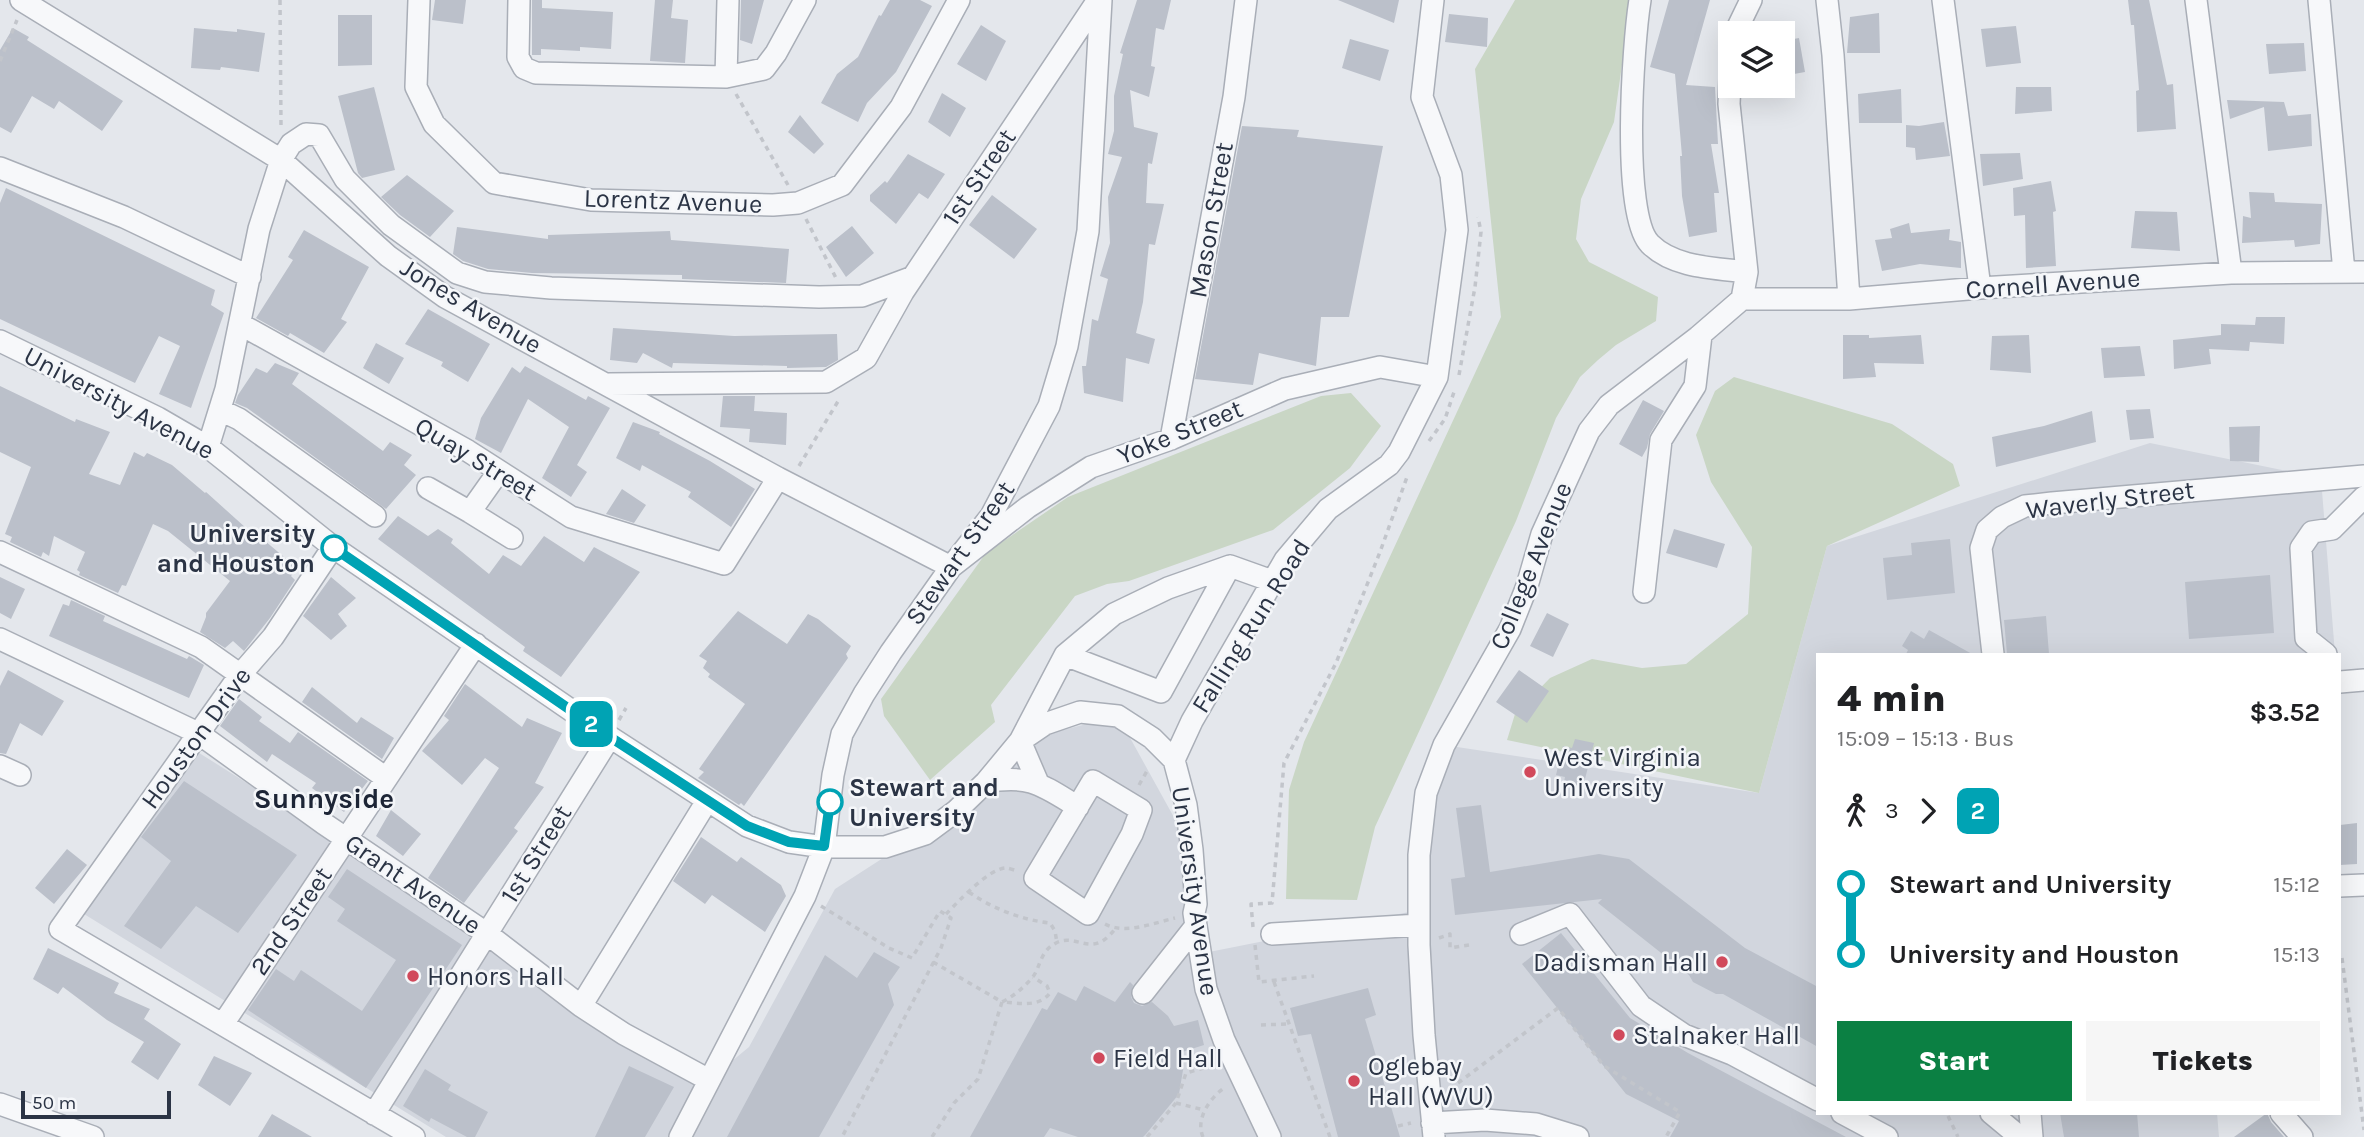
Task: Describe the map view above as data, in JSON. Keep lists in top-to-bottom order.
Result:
{
  "streets": {
    "street": [
      "1st Street",
      "Lorentz Avenue",
      "Mason Street",
      "Cornell Avenue",
      "Jones Avenue",
      "University Avenue",
      "Yoke Street",
      "Quay Street",
      "Waverly Street",
      "Stewart Street",
      "College Avenue",
      "Falling Run Road",
      "Houston Drive",
      "Grant Avenue",
      "2nd Street"
    ]
  },
  "crossings": [
    ["1st Street", "Jones Avenue"],
    ["1st Street", "University Avenue"],
    ["1st Street", "Stewart Street"],
    ["1st Street", "Grant Avenue"],
    ["Mason Street", "Yoke Street"],
    ["Cornell Avenue", "College Avenue"],
    ["Jones Avenue", "Yoke Street"],
    ["Jones Avenue", "Quay Street"],
    ["Jones Avenue", "Stewart Street"],
    ["University Avenue", "Stewart Street"],
    ["University Avenue", "Falling Run Road"],
    ["University Avenue", "Houston Drive"],
    ["University Avenue", "2nd Street"],
    ["Yoke Street", "Stewart Street"],
    ["Yoke Street", "Falling Run Road"],
    ["Stewart Street", "Grant Avenue"],
    ["Houston Drive", "Grant Avenue"],
    ["Houston Drive", "2nd Street"],
    ["Grant Avenue", "2nd Street"]
  ],
  "districts": ["Sunnyside"],
  "places": [
    "University and Houston",
    "West Virginia University",
    "Stewart and University",
    "Dadisman Hall",
    "Honors Hall",
    "Stalnaker Hall",
    "Field Hall",
    "Oglebay Hall (WVU)"
  ],
  "lines": ["bus line 2"],
  "scale_bar": "50 m",
  "page": {
    "on_map": "2",
    "heading": ["4 min", "15:09 – 15:13 · Bus", "$3.52"],
    "legs": ["3", "2"],
    "list": [
      {
        "name": "Stewart and University",
        "value": "15:12"
      },
      {
        "name": "University and Houston",
        "value": "15:13"
      }
    ],
    "buttons": ["Start", "Tickets"],
    "scale": "50 m"
  }
}
